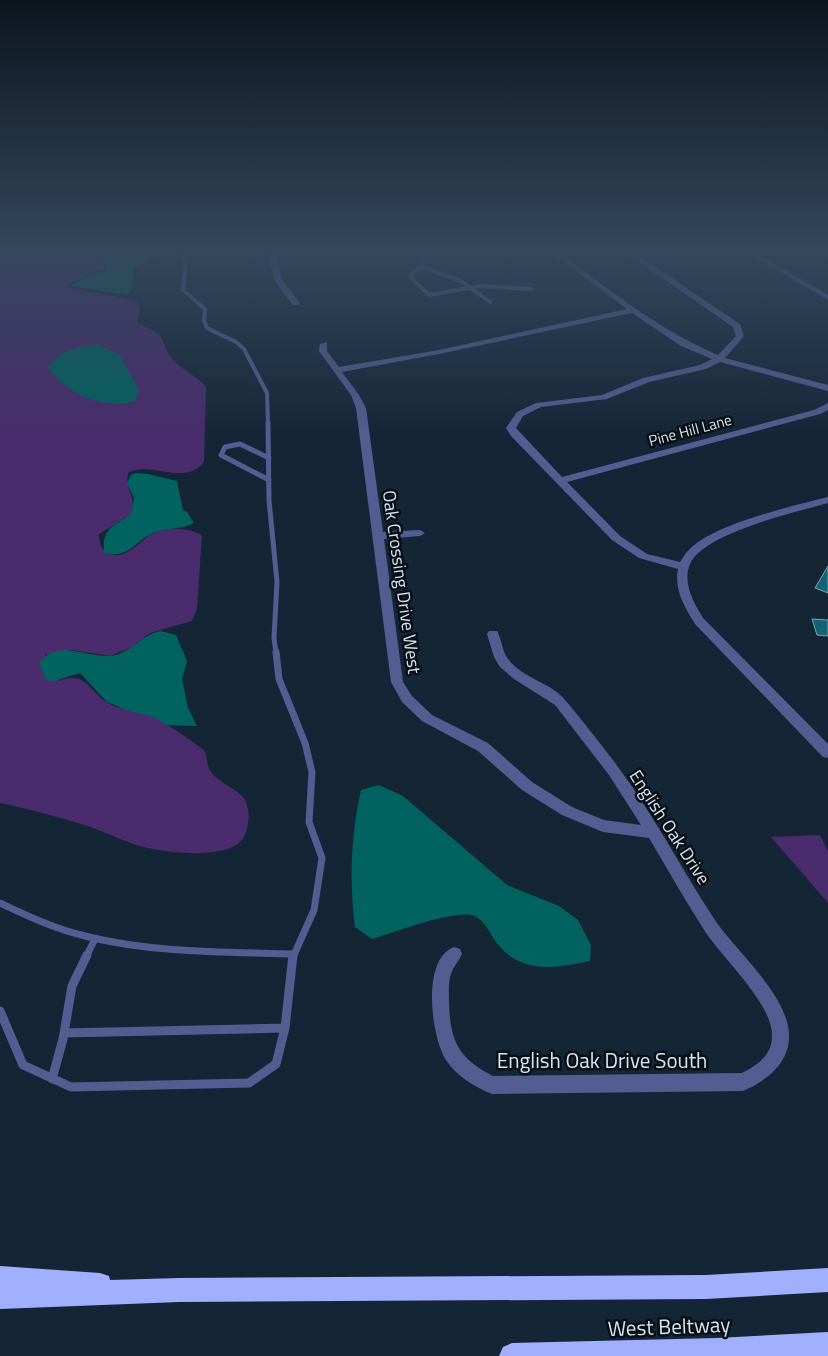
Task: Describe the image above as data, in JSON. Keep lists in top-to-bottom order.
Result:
{
  "streets": {
    "highway": ["West Beltway"],
    "street": [
      "Pine Hill Lane",
      "Oak Crossing Drive West",
      "English Oak Drive",
      "English Oak Drive South"
    ]
  },
  "crossings": [
    ["Oak Crossing Drive West", "English Oak Drive"],
    ["English Oak Drive", "English Oak Drive South"]
  ]
}
